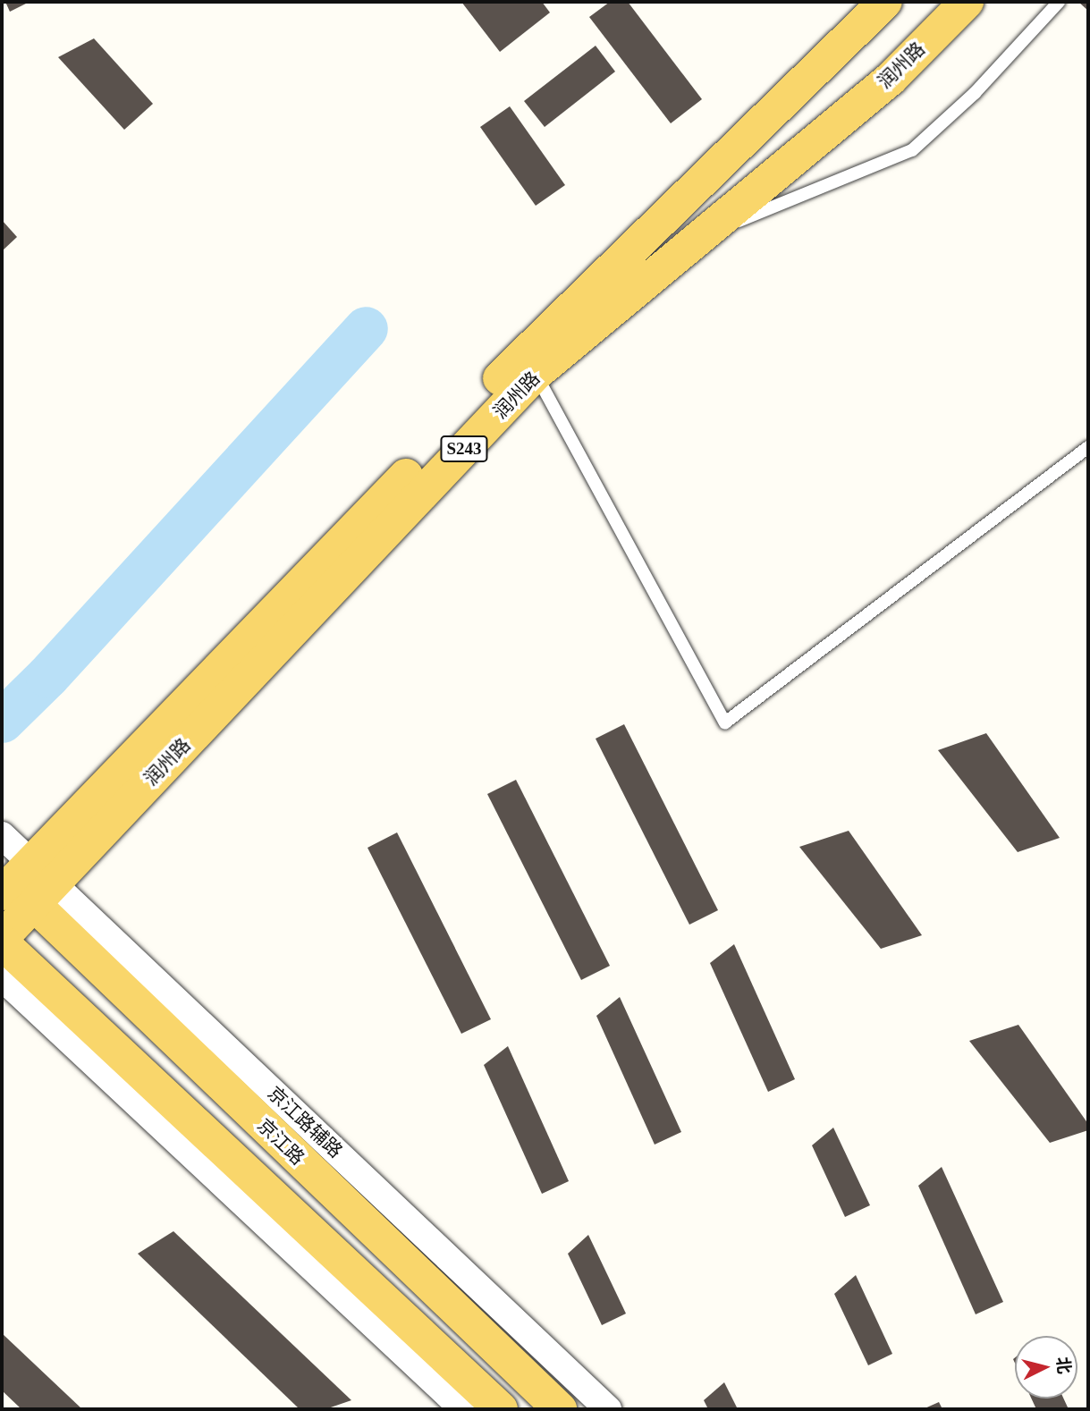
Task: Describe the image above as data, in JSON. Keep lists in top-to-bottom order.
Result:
{
  "streets": {
    "main road": ["润州路", "S243", "京江路"],
    "street": ["京江路辅路"]
  },
  "crossings": [
    ["润州路", "京江路辅路"],
    ["润州路", "京江路"],
    ["京江路辅路", "京江路"]
  ],
  "north": "right"
}
